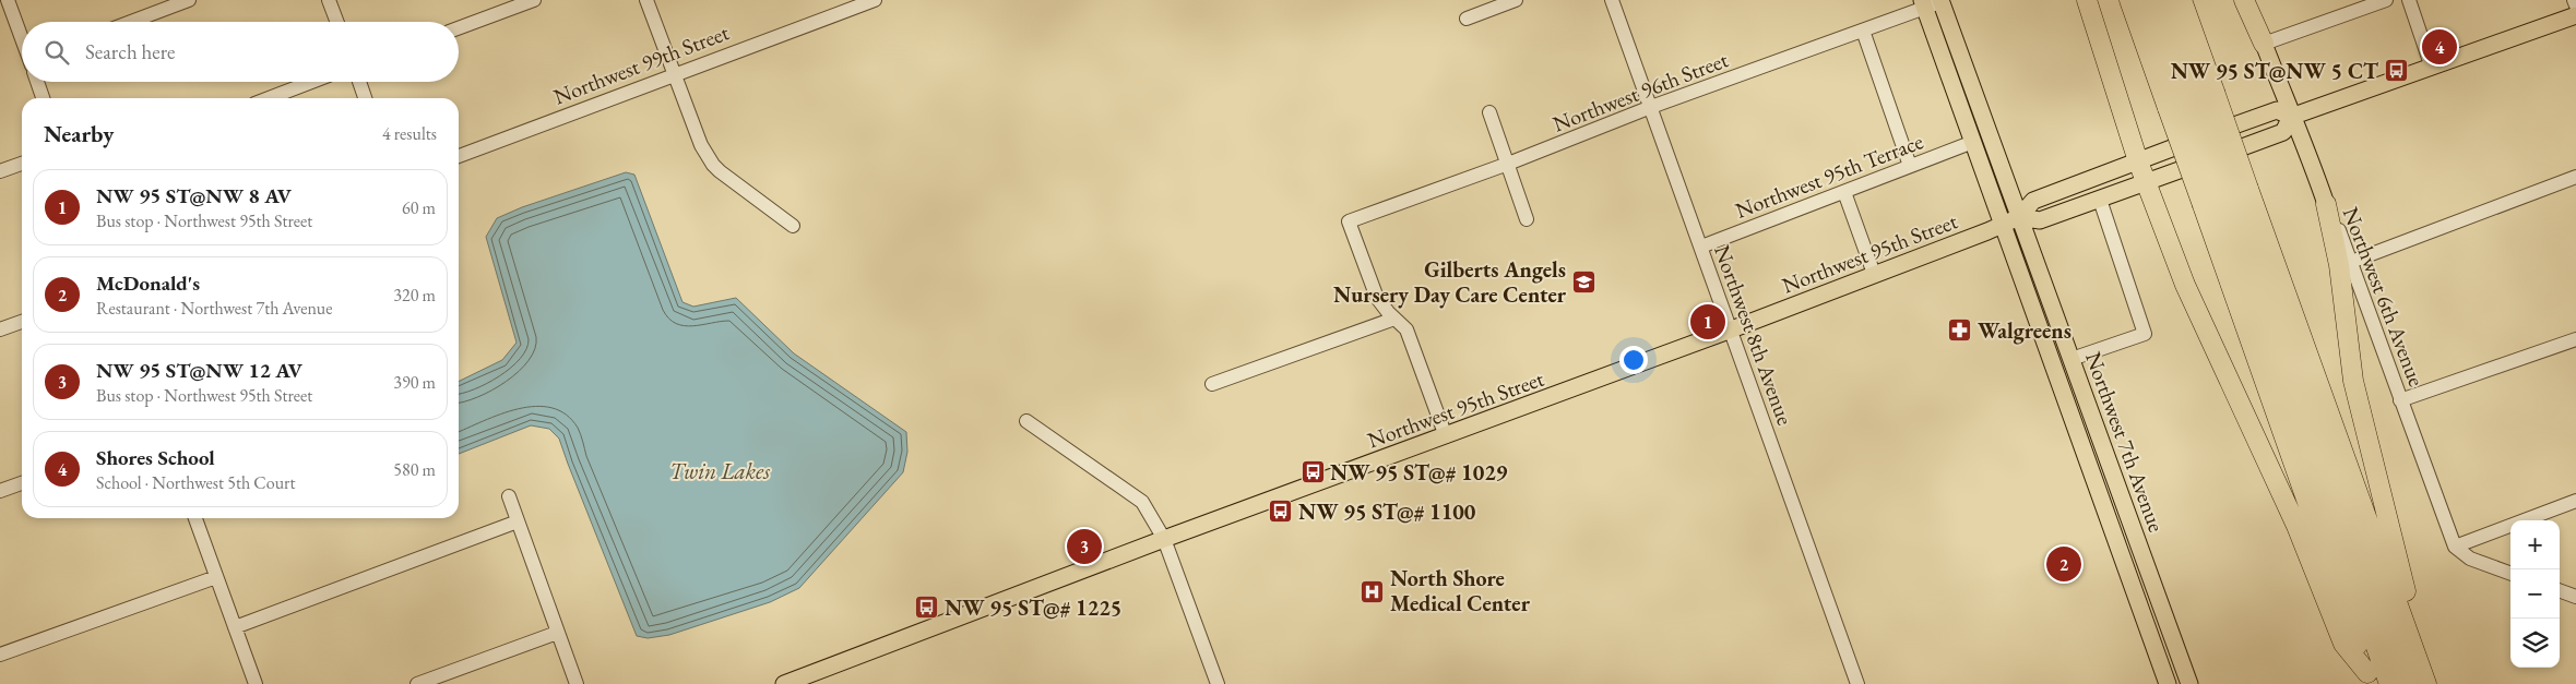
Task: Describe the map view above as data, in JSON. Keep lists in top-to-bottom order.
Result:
{
  "streets": {
    "main road": ["Northwest 95th Street", "Northwest 6th Avenue", "Northwest 7th Avenue"],
    "street": [
      "Northwest 99th Street",
      "Northwest 96th Street",
      "Northwest 95th Terrace",
      "Northwest 8th Avenue"
    ]
  },
  "crossings": [
    ["Northwest 96th Street", "Northwest 8th Avenue"],
    ["Northwest 96th Street", "Northwest 7th Avenue"],
    ["Northwest 95th Terrace", "Northwest 8th Avenue"],
    ["Northwest 95th Terrace", "Northwest 7th Avenue"],
    ["Northwest 95th Street", "Northwest 6th Avenue"],
    ["Northwest 95th Street", "Northwest 8th Avenue"],
    ["Northwest 95th Street", "Northwest 7th Avenue"]
  ],
  "water": ["Twin Lakes"],
  "places": {
    "bus stop": [
      "NW 95 ST@NW 5 CT",
      "NW 95 ST@# 1029",
      "NW 95 ST@# 1100",
      "NW 95 ST@# 1225"
    ],
    "school or university": ["Gilberts Angels Nursery Day Care Center"],
    "pharmacy": ["Walgreens"],
    "hospital": ["North Shore Medical Center"]
  },
  "page": {
    "search": "Search here",
    "pins": [
      "4",
      "1",
      "3",
      "2"
    ],
    "heading": ["Nearby", "4 results"],
    "list": [
      {
        "mark": "1",
        "name": "NW 95 ST@NW 8 AV",
        "note": "Bus stop · Northwest 95th Street",
        "value": "60 m"
      },
      {
        "mark": "2",
        "name": "McDonald's",
        "note": "Restaurant · Northwest 7th Avenue",
        "value": "320 m"
      },
      {
        "mark": "3",
        "name": "NW 95 ST@NW 12 AV",
        "note": "Bus stop · Northwest 95th Street",
        "value": "390 m"
      },
      {
        "mark": "4",
        "name": "Shores School",
        "note": "School · Northwest 5th Court",
        "value": "580 m"
      }
    ],
    "map_buttons": ["+", "−"]
  }
}
